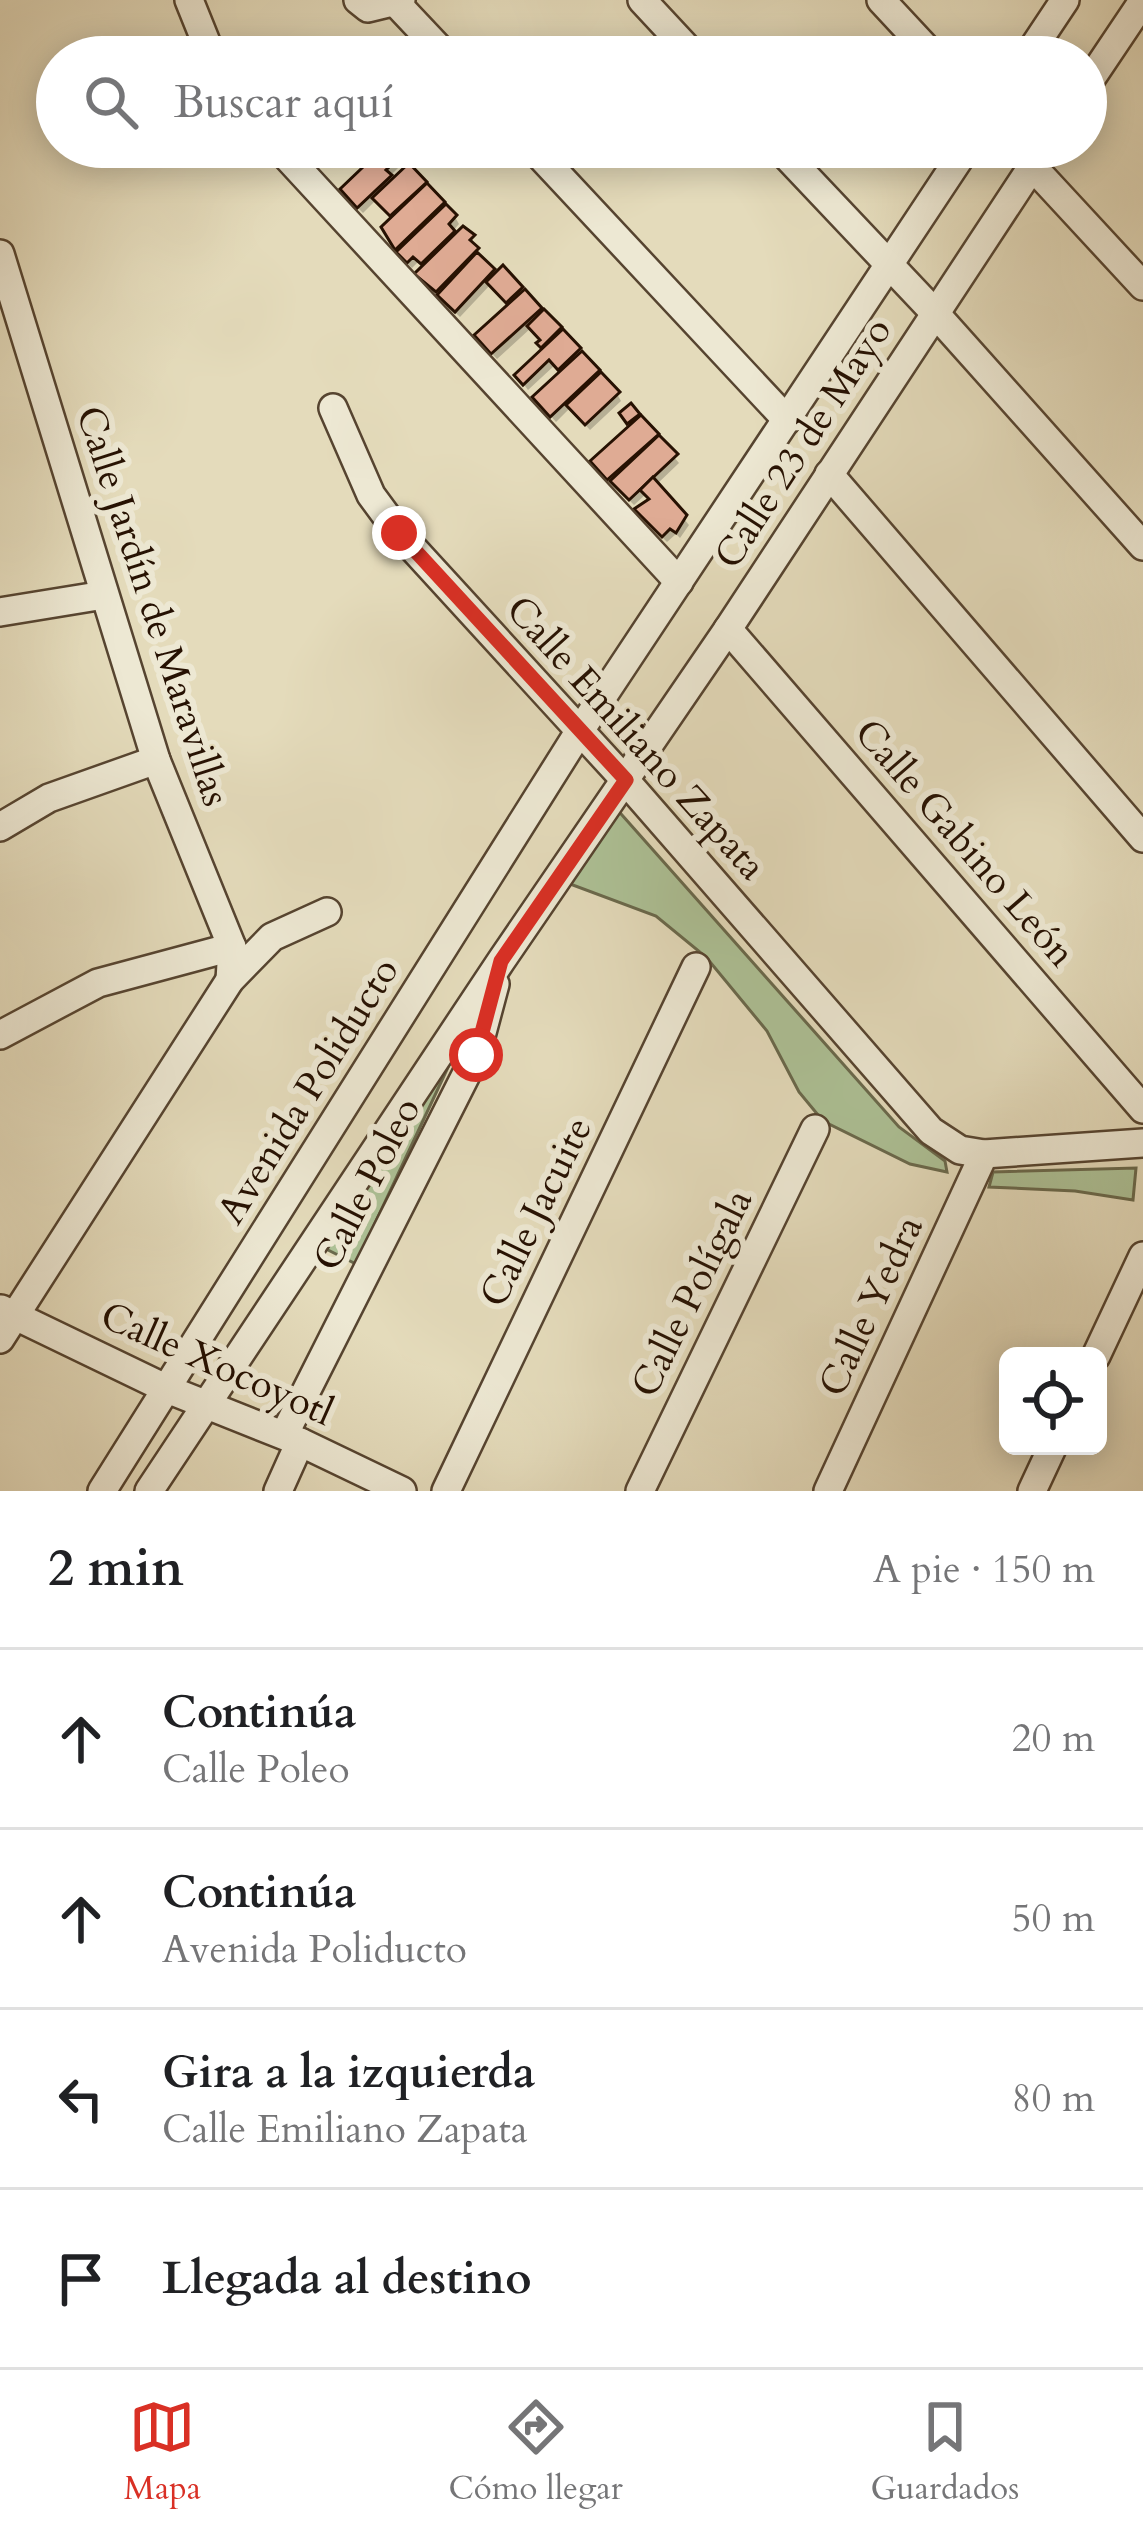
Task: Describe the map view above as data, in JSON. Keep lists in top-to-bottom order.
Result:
{
  "streets": {
    "street": [
      "Calle 23 de Mayo",
      "Calle Jardín de Maravillas",
      "Calle Emiliano Zapata",
      "Calle Gabino León",
      "Avenida Poliducto",
      "Calle Poleo",
      "Calle Jacuite",
      "Calle Polígala",
      "Calle Yedra",
      "Calle Xocoyotl"
    ]
  },
  "crossings": [
    ["Calle 23 de Mayo", "Calle Emiliano Zapata"],
    ["Calle 23 de Mayo", "Calle Gabino León"],
    ["Calle 23 de Mayo", "Avenida Poliducto"],
    ["Calle Emiliano Zapata", "Avenida Poliducto"],
    ["Calle Emiliano Zapata", "Calle Yedra"],
    ["Avenida Poliducto", "Calle Xocoyotl"],
    ["Calle Poleo", "Calle Xocoyotl"]
  ],
  "page": {
    "search": "Buscar aquí",
    "heading": ["2 min", "A pie · 150 m"],
    "list": [
      ["Continúa", "Calle Poleo", "20 m"],
      ["Continúa", "Avenida Poliducto", "50 m"],
      ["Gira a la izquierda", "Calle Emiliano Zapata", "80 m"],
      "Llegada al destino"
    ],
    "nav": ["Mapa", "Cómo llegar", "Guardados"]
  }
}
